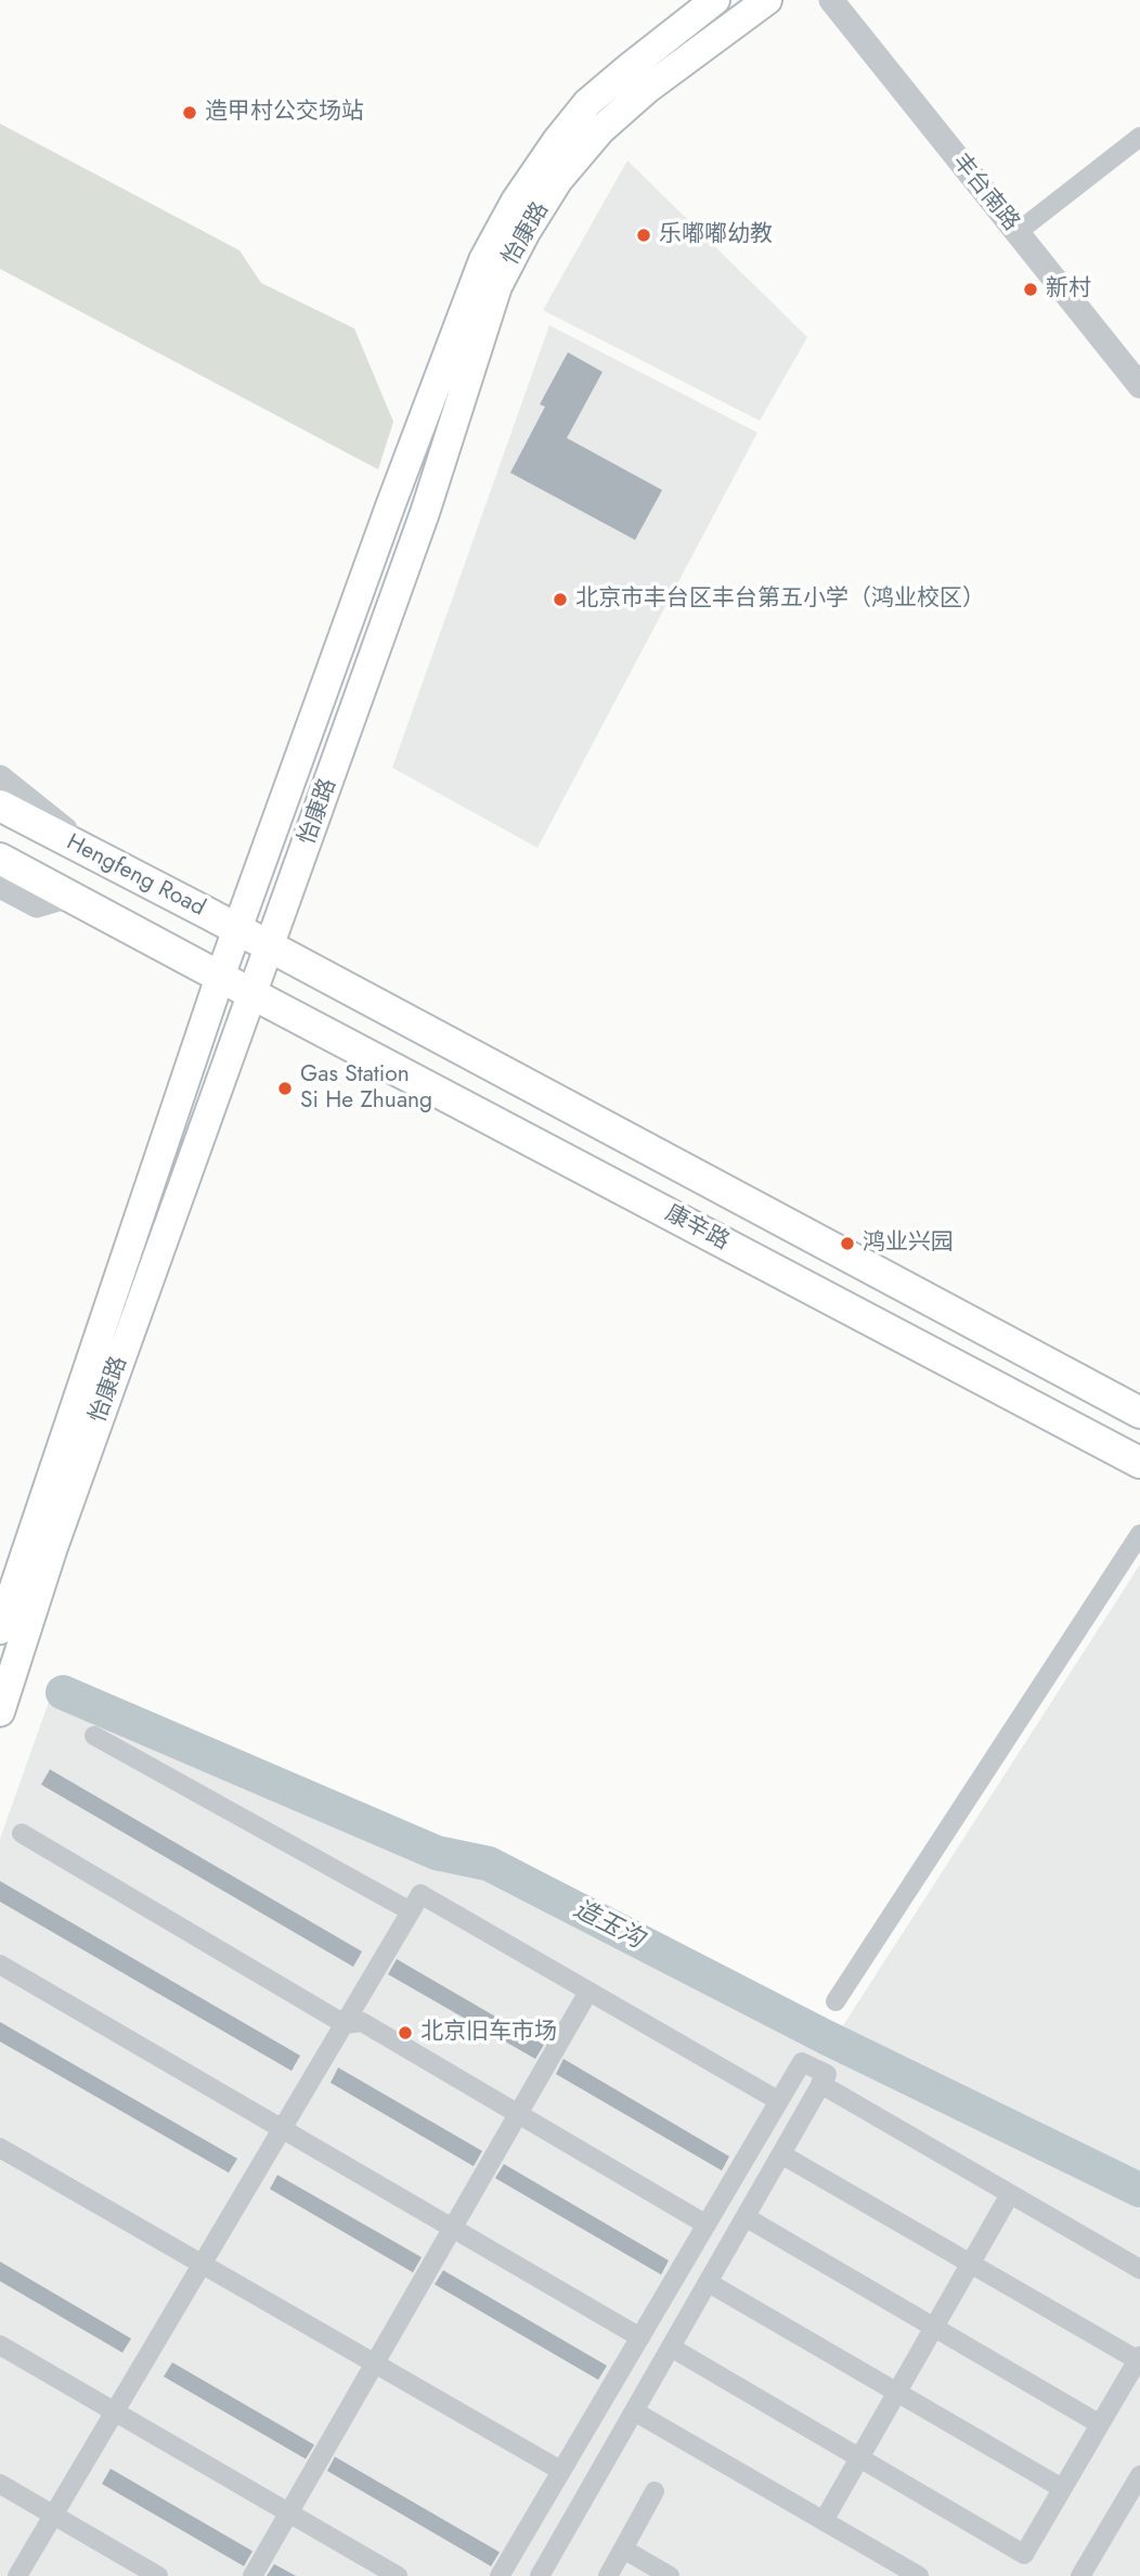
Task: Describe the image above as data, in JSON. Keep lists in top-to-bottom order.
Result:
{
  "streets": {
    "main road": ["怡康路", "Hengfeng Road", "康辛路"],
    "street": ["丰台南路"]
  },
  "crossings": [
    ["怡康路", "Hengfeng Road"],
    ["怡康路", "康辛路"],
    ["Hengfeng Road", "康辛路"]
  ],
  "water": ["造玉沟"],
  "places": [
    "造甲村公交场站",
    "乐嘟嘟幼教",
    "新村",
    "北京市丰台区丰台第五小学（鸿业校区）",
    "Gas Station Si He Zhuang",
    "鸿业兴园",
    "北京旧车市场"
  ]
}
